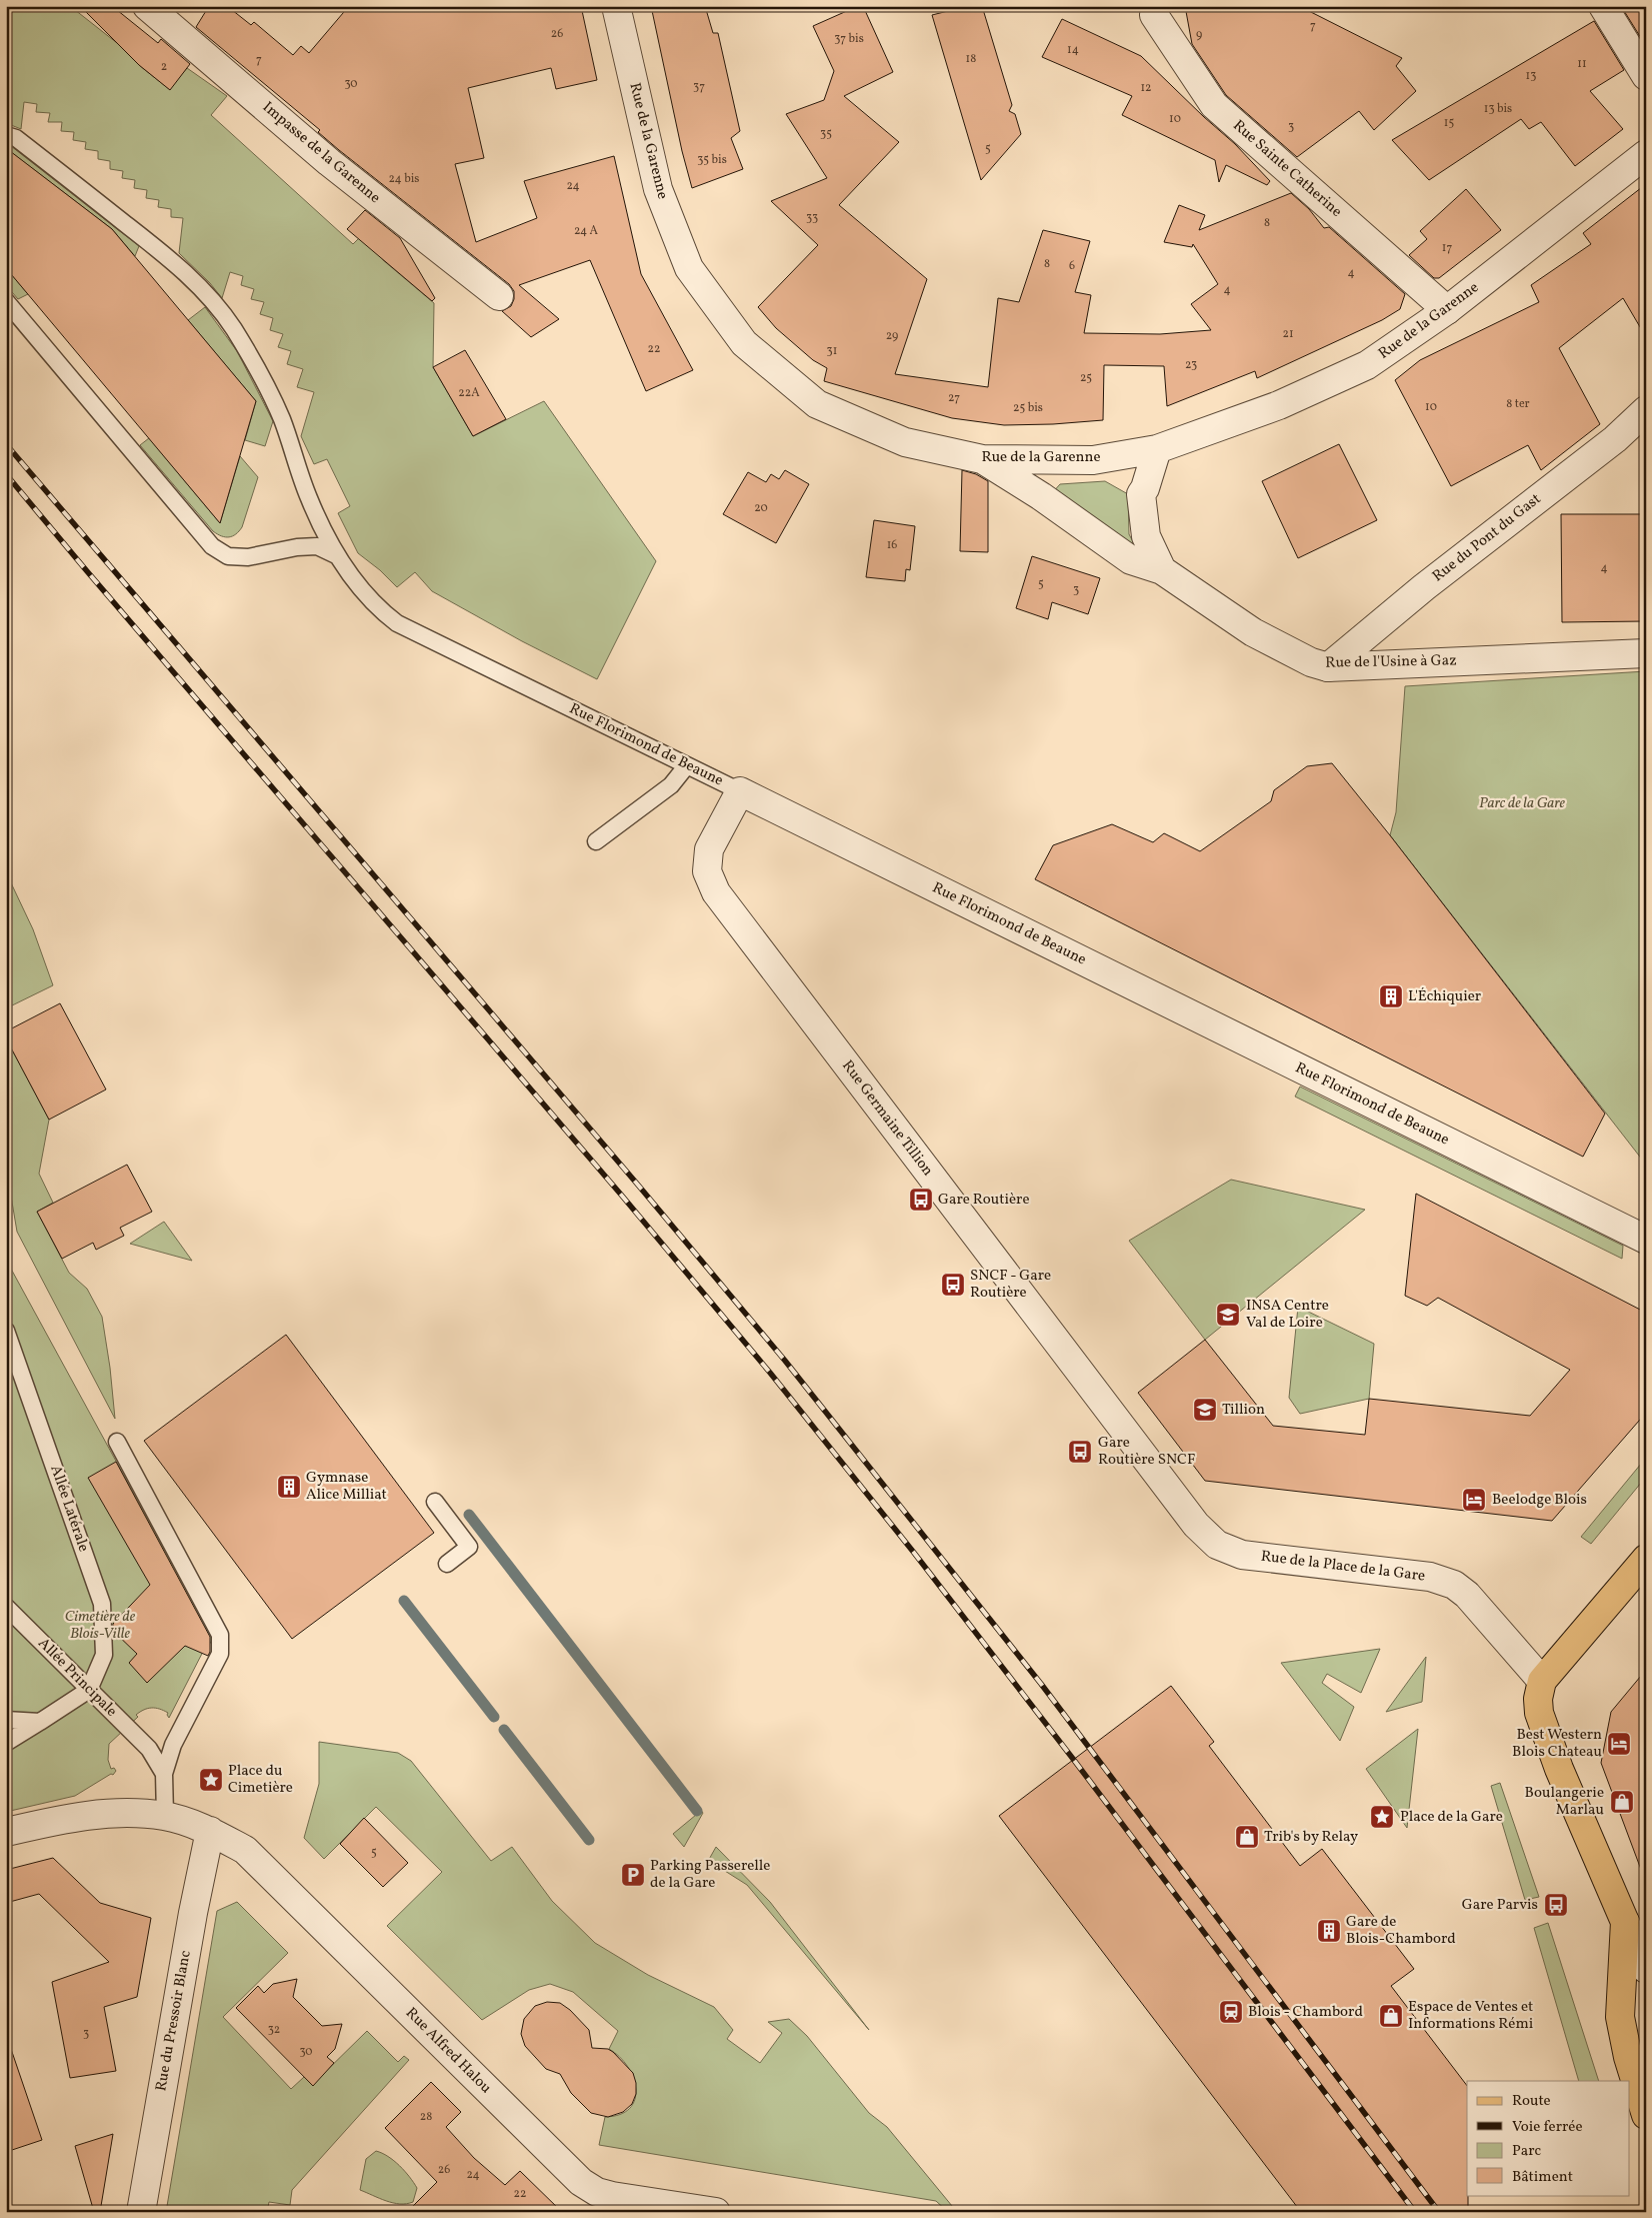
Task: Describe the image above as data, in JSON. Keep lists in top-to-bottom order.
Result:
{
  "streets": {
    "street": [
      "Rue de la Garenne",
      "Impasse de la Garenne",
      "Rue Sainte Catherine",
      "Rue du Pont du Gast",
      "Rue de l'Usine à Gaz",
      "Rue Florimond de Beaune",
      "Rue Germaine Tillion",
      "Rue de la Place de la Gare",
      "Rue du Pressoir Blanc",
      "Rue Alfred Halou"
    ],
    "lane": ["Allée Latérale", "Allée Principale"]
  },
  "crossings": [
    ["Rue de la Garenne", "Rue Sainte Catherine"],
    ["Rue de la Garenne", "Rue de l'Usine à Gaz"],
    ["Rue du Pont du Gast", "Rue de l'Usine à Gaz"],
    ["Rue Florimond de Beaune", "Rue Germaine Tillion"],
    ["Rue Germaine Tillion", "Rue de la Place de la Gare"],
    ["Allée Latérale", "Allée Principale"],
    ["Rue du Pressoir Blanc", "Rue Alfred Halou"]
  ],
  "parks": ["Parc de la Gare", "Cimetière de Blois-Ville"],
  "places": {
    "building": ["L'Échiquier", "Gymnase Alice Milliat", "Gare de Blois-Chambord"],
    "bus stop": [
      "Gare Routière",
      "SNCF - Gare Routière",
      "Gare Routière SNCF",
      "Gare Parvis"
    ],
    "school or university": ["INSA Centre Val de Loire", "Tillion"],
    "hotel": ["Beelodge Blois", "Best Western Blois Chateau"],
    "place": ["Place du Cimetière", "Place de la Gare"],
    "shop": ["Boulangerie Marlau", "Trib's by Relay", "Espace de Ventes et Informations Rémi"],
    "parking": ["Parking Passerelle de la Gare"],
    "station": ["Blois - Chambord"]
  },
  "house_numbers": [
    "7",
    "26",
    "9",
    "37 bis",
    "14",
    "18",
    "7",
    "11",
    "2",
    "13",
    "30",
    "37",
    "12",
    "13 bis",
    "10",
    "15",
    "3",
    "35",
    "5",
    "35 bis",
    "24 bis",
    "24",
    "33",
    "8",
    "24 A",
    "17",
    "8",
    "6",
    "4",
    "4",
    "21",
    "29",
    "22",
    "31",
    "23",
    "25",
    "22A",
    "27",
    "8 ter",
    "10",
    "25 bis",
    "20",
    "16",
    "4",
    "5",
    "3",
    "5",
    "32",
    "3",
    "30",
    "28",
    "26",
    "24",
    "22"
  ],
  "legend": [
    "Route",
    "Voie ferrée",
    "Parc",
    "Bâtiment"
  ]
}
